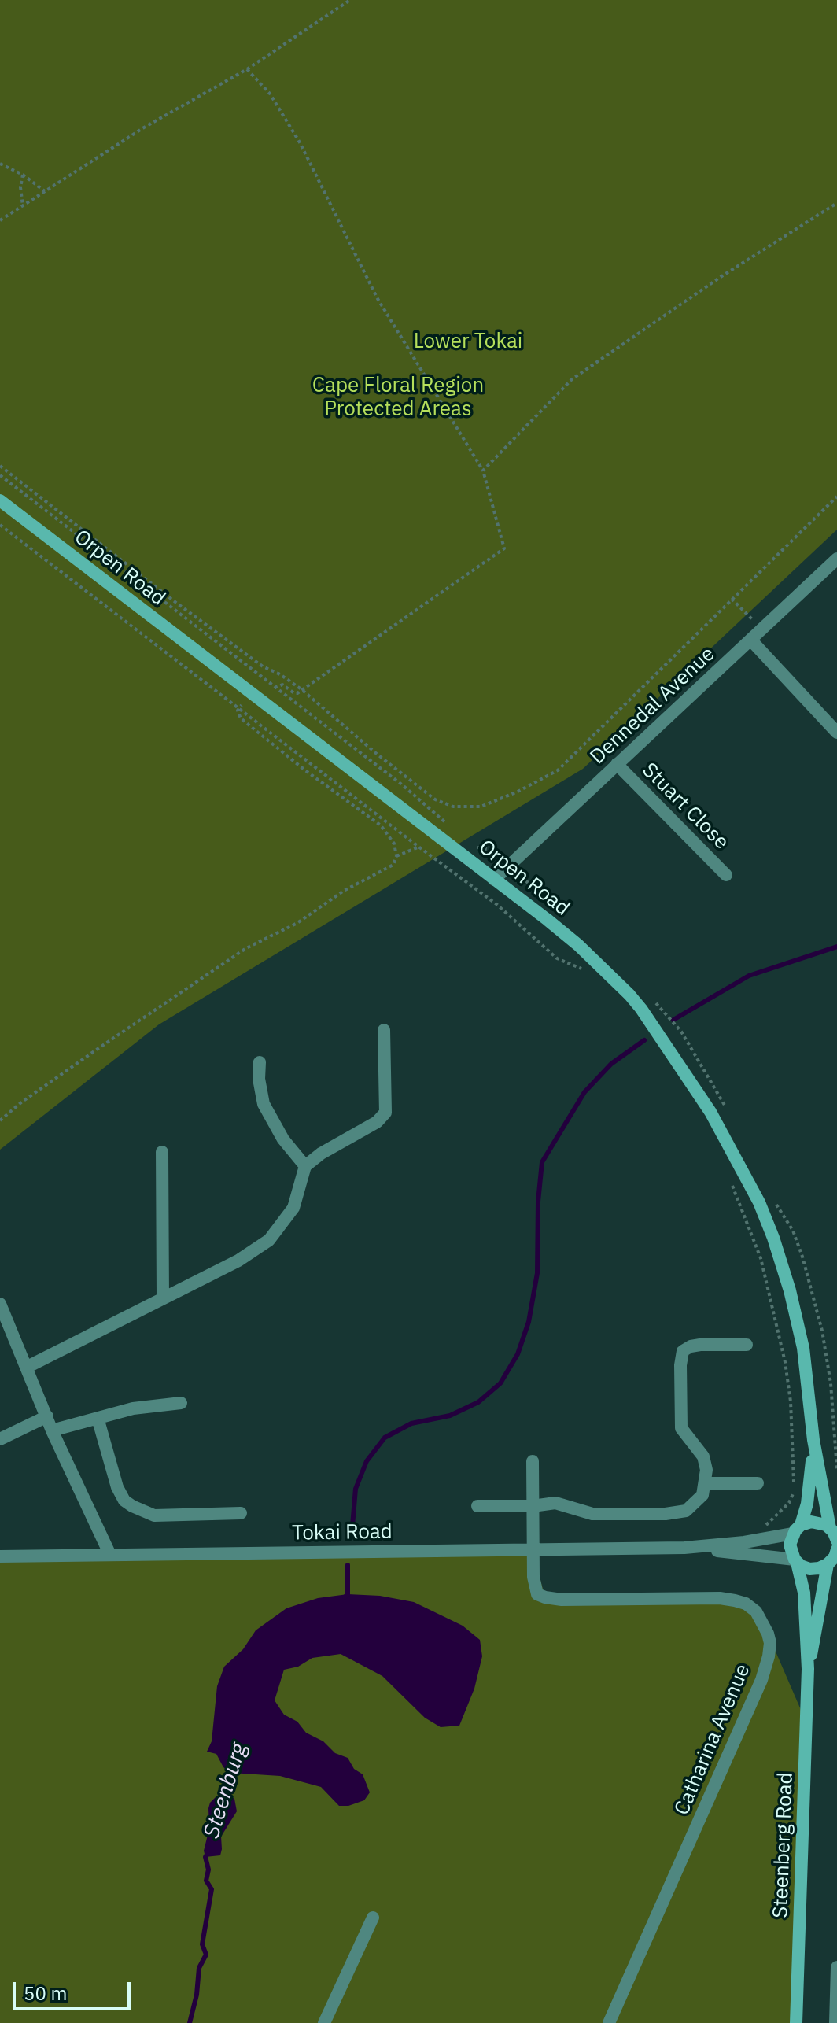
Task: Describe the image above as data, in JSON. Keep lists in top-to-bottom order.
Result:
{
  "streets": {
    "main road": ["Orpen Road", "Steenberg Road"],
    "street": [
      "Dennedal Avenue",
      "Stuart Close",
      "Tokai Road",
      "Catharina Avenue"
    ]
  },
  "crossings": [
    ["Orpen Road", "Dennedal Avenue"],
    ["Orpen Road", "Tokai Road"],
    ["Orpen Road", "Steenberg Road"],
    ["Dennedal Avenue", "Stuart Close"],
    ["Tokai Road", "Catharina Avenue"],
    ["Tokai Road", "Steenberg Road"]
  ],
  "water": ["Steenburg"],
  "parks": ["Lower Tokai", "Cape Floral Region Protected Areas"],
  "scale_bar": "50 m"
}
